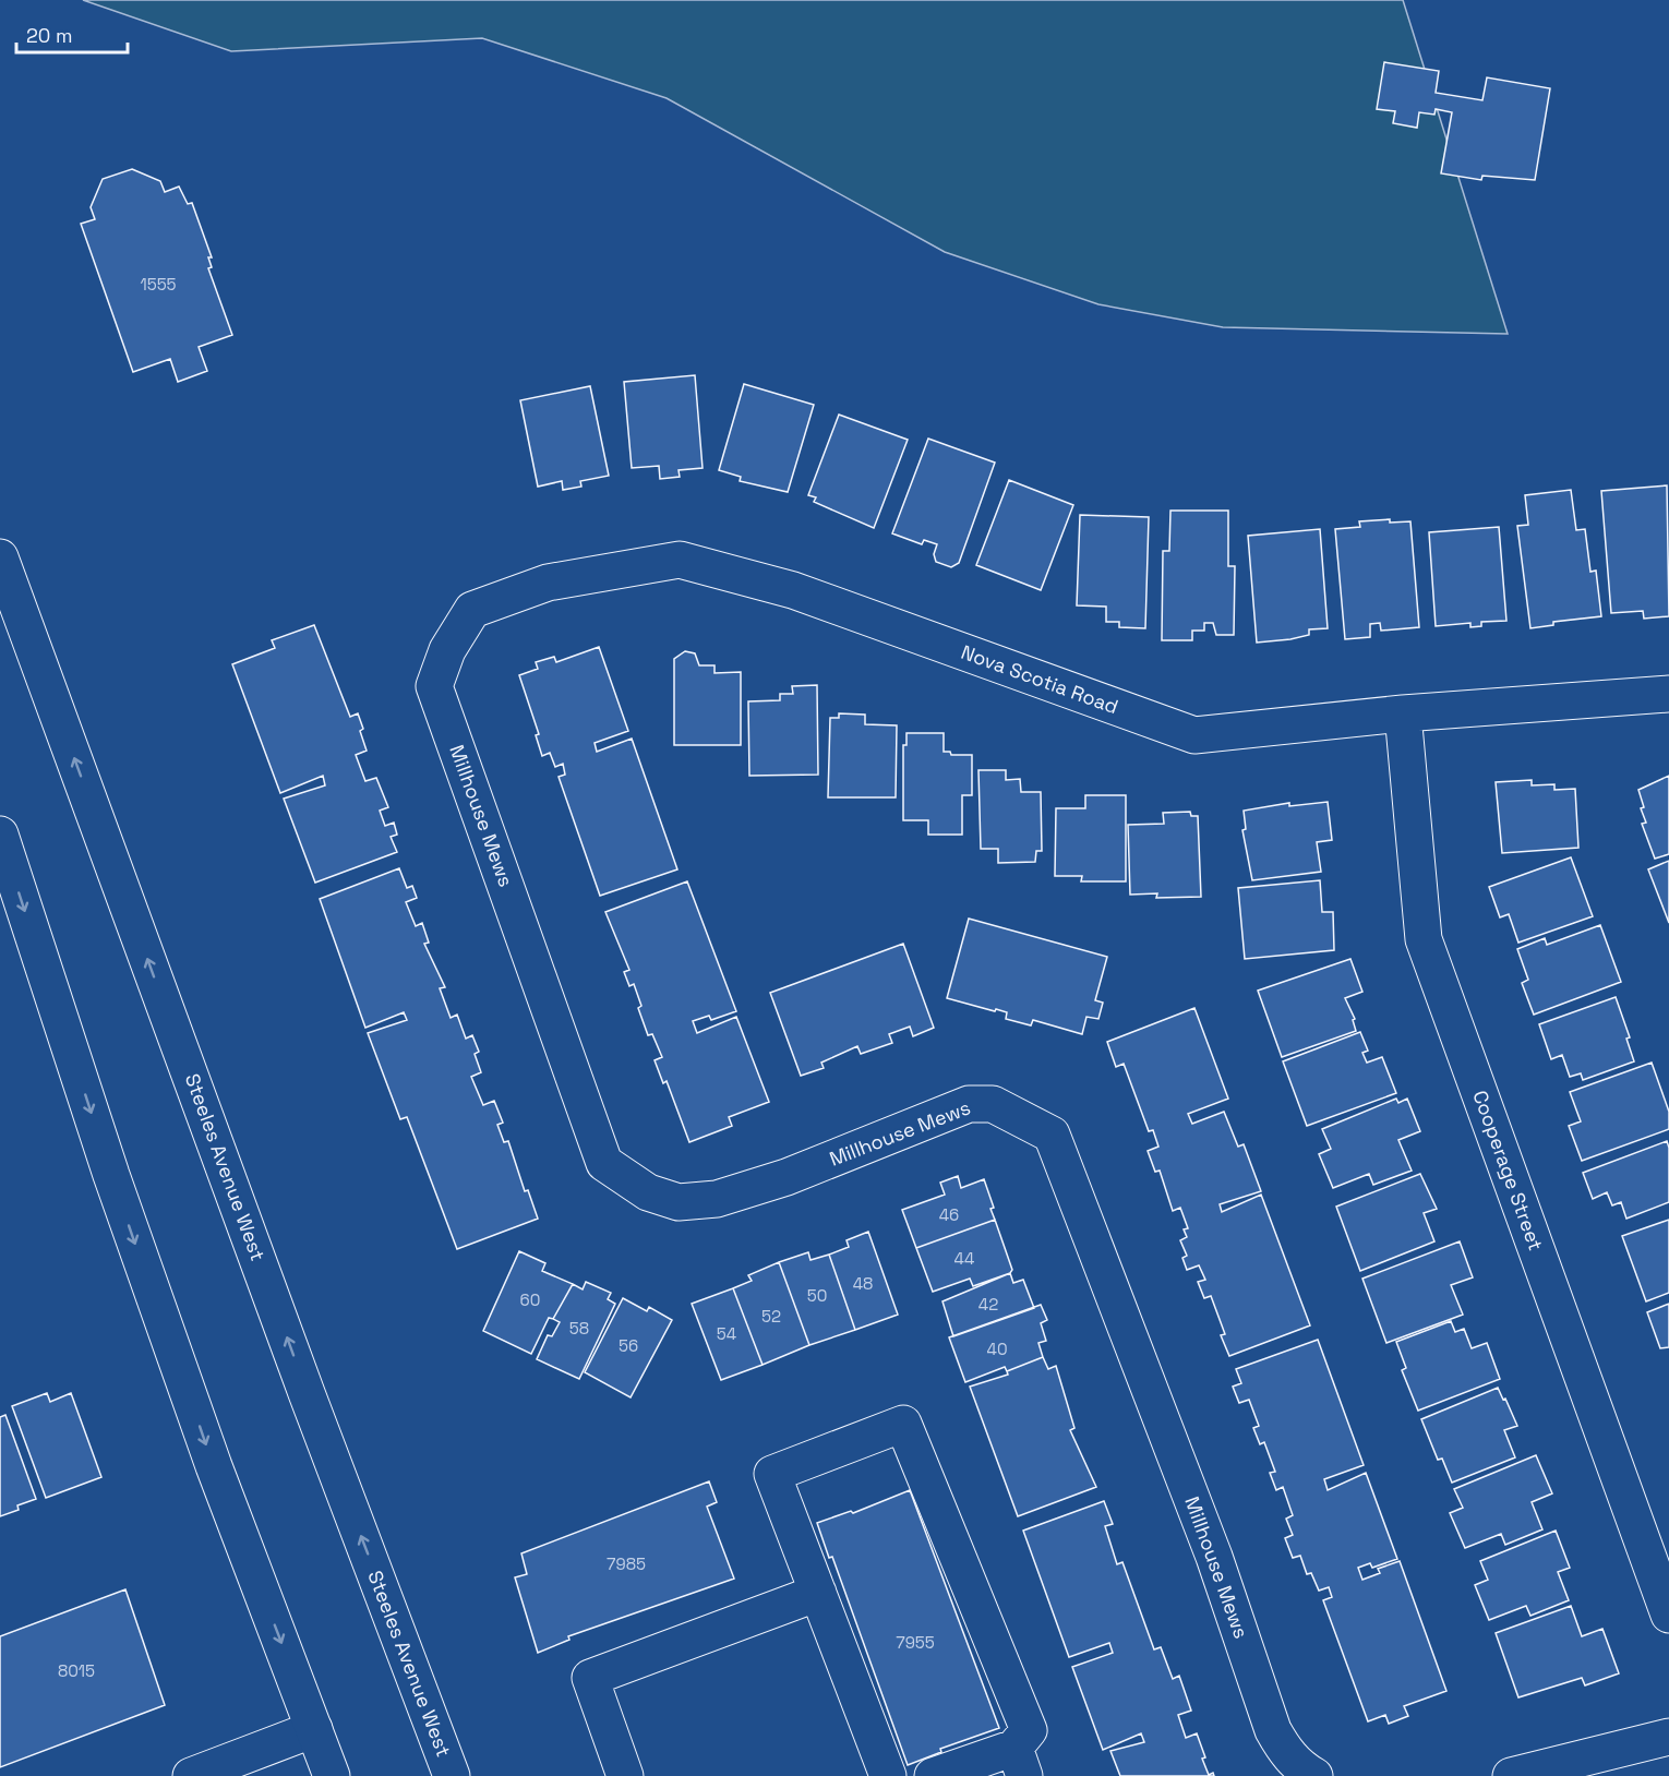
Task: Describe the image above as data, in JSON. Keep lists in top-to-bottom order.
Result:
{
  "streets": {
    "street": [
      "Nova Scotia Road",
      "Millhouse Mews",
      "Steeles Avenue West",
      "Cooperage Street"
    ]
  },
  "crossings": [
    ["Nova Scotia Road", "Millhouse Mews"],
    ["Nova Scotia Road", "Cooperage Street"]
  ],
  "house_numbers": [
    "1555",
    "46",
    "44",
    "48",
    "50",
    "60",
    "42",
    "52",
    "58",
    "54",
    "56",
    "40",
    "7985",
    "7955",
    "8015"
  ],
  "scale_bar": "20 m"
}
